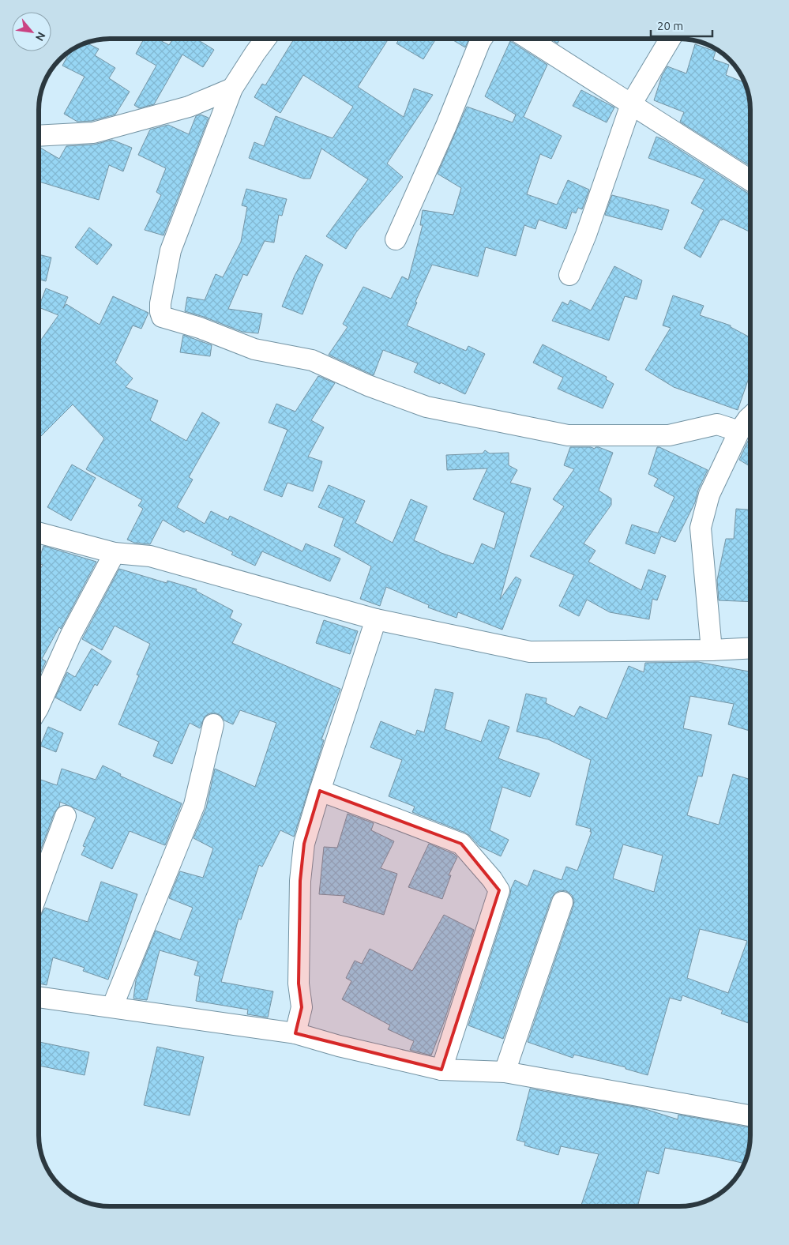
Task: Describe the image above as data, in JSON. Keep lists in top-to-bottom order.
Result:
{
  "scale_bar": "20 m",
  "north": "bottom right"
}
